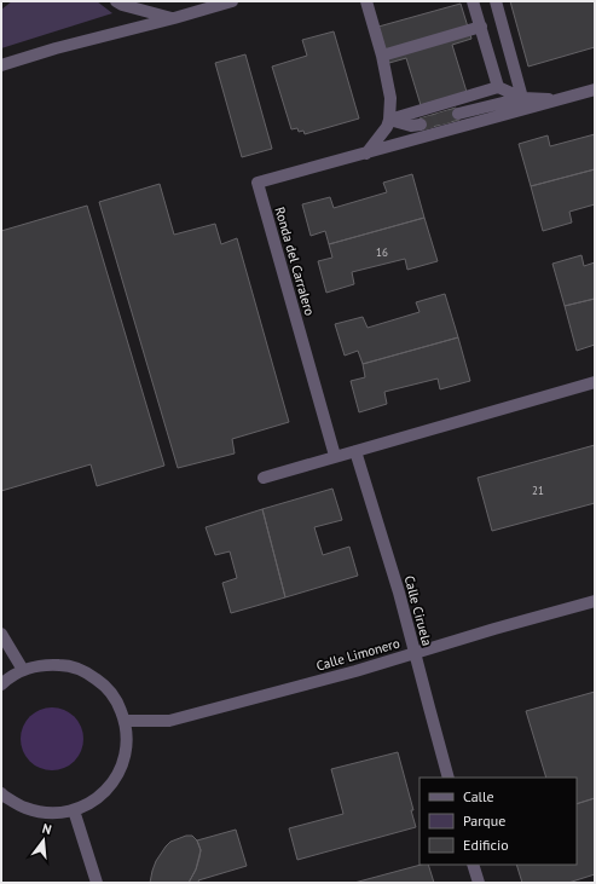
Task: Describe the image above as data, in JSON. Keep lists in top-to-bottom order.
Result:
{
  "streets": {
    "street": ["Ronda del Carralero", "Calle Ciruela", "Calle Limonero"]
  },
  "crossings": [
    ["Calle Ciruela", "Calle Limonero"]
  ],
  "house_numbers": ["16", "21"],
  "legend": ["Calle", "Parque", "Edificio"],
  "north": "top"
}
